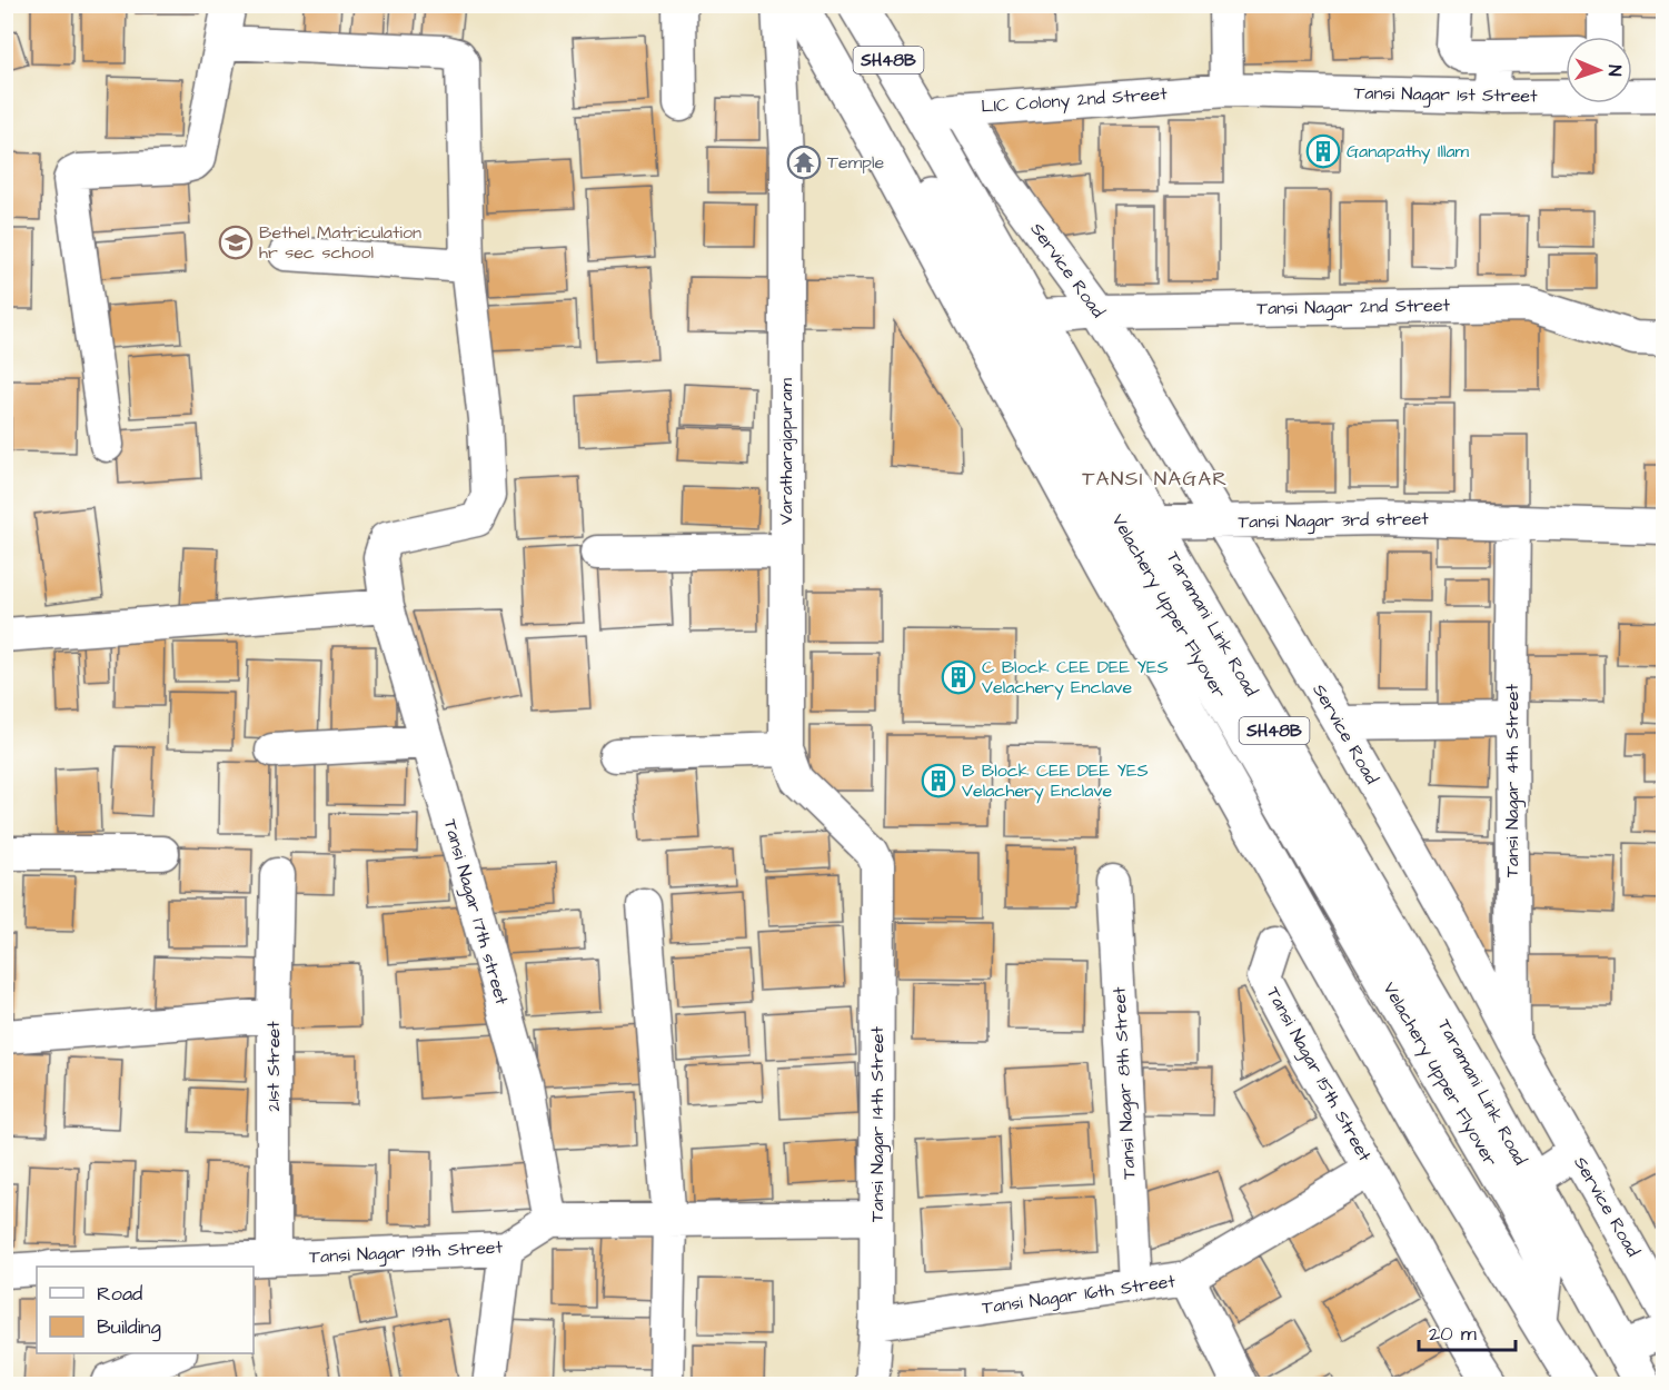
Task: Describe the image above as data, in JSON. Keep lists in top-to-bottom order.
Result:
{
  "streets": {
    "main road": ["SH48B", "Velachery Upper Flyover", "Taramani Link Road"],
    "street": [
      "Tansi Nagar 1st Street",
      "LIC Colony 2nd Street",
      "Service Road",
      "Tansi Nagar 2nd Street",
      "Varatharajapuram",
      "Tansi Nagar 3rd street",
      "Tansi Nagar 4th Street",
      "Tansi Nagar 17th street",
      "21st Street",
      "Tansi Nagar 15th Street",
      "Tansi Nagar 8th Street",
      "Tansi Nagar 14th Street",
      "Tansi Nagar 19th Street",
      "Tansi Nagar 16th Street"
    ]
  },
  "crossings": [
    ["SH48B", "Velachery Upper Flyover"],
    ["Tansi Nagar 1st Street", "LIC Colony 2nd Street"],
    ["LIC Colony 2nd Street", "Service Road"],
    ["LIC Colony 2nd Street", "Taramani Link Road"],
    ["Service Road", "Tansi Nagar 2nd Street"],
    ["Service Road", "Tansi Nagar 3rd street"],
    ["Service Road", "Tansi Nagar 4th Street"],
    ["Tansi Nagar 2nd Street", "Taramani Link Road"],
    ["Varatharajapuram", "Tansi Nagar 14th Street"],
    ["Tansi Nagar 3rd street", "Taramani Link Road"],
    ["Tansi Nagar 3rd street", "Tansi Nagar 4th Street"],
    ["Velachery Upper Flyover", "Taramani Link Road"],
    ["Tansi Nagar 17th street", "Tansi Nagar 19th Street"],
    ["21st Street", "Tansi Nagar 19th Street"],
    ["Tansi Nagar 15th Street", "Tansi Nagar 16th Street"],
    ["Tansi Nagar 8th Street", "Tansi Nagar 16th Street"],
    ["Tansi Nagar 14th Street", "Tansi Nagar 16th Street"]
  ],
  "districts": ["TANSI NAGAR"],
  "places": {
    "building": ["Ganapathy Illam", "C Block CEE DEE YES Velachery Enclave", "B Block CEE DEE YES Velachery Enclave"],
    "temple": ["Temple"],
    "school or university": ["Bethel Matriculation hr sec school"]
  },
  "legend": ["Road", "Building"],
  "scale_bar": "20 m",
  "north": "right"
}
